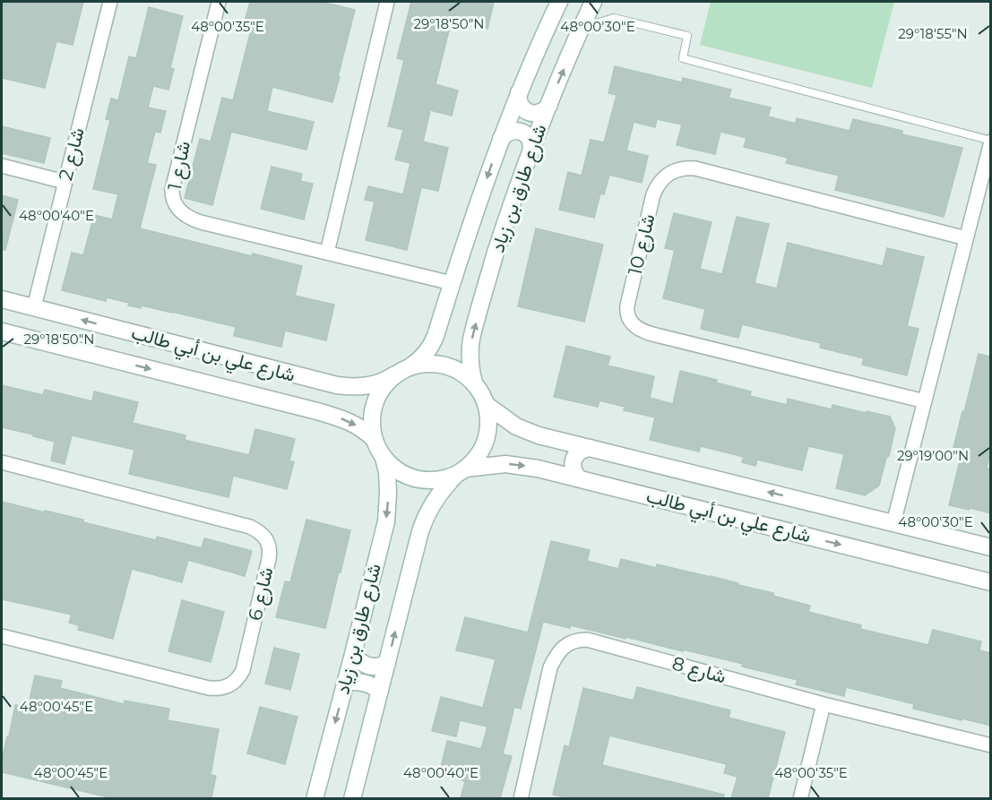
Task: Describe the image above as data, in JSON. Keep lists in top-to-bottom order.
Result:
{
  "streets": {
    "main road": ["شارع طارق بن زياد", "شارع علي بن أبي طالب"],
    "street": [
      "شارع 2",
      "شارع 1",
      "شارع 10",
      "شارع 6",
      "شارع 8"
    ]
  },
  "crossings": [
    ["شارع 2", "شارع علي بن أبي طالب"],
    ["شارع 1", "شارع طارق بن زياد"],
    ["شارع طارق بن زياد", "شارع علي بن أبي طالب"]
  ],
  "coordinates": [
    "29°18'50\"N",
    "48°00'35\"E",
    "48°00'30\"E",
    "29°18'55\"N",
    "48°00'40\"E",
    "29°19'00\"N",
    "48°00'45\"E"
  ]
}
